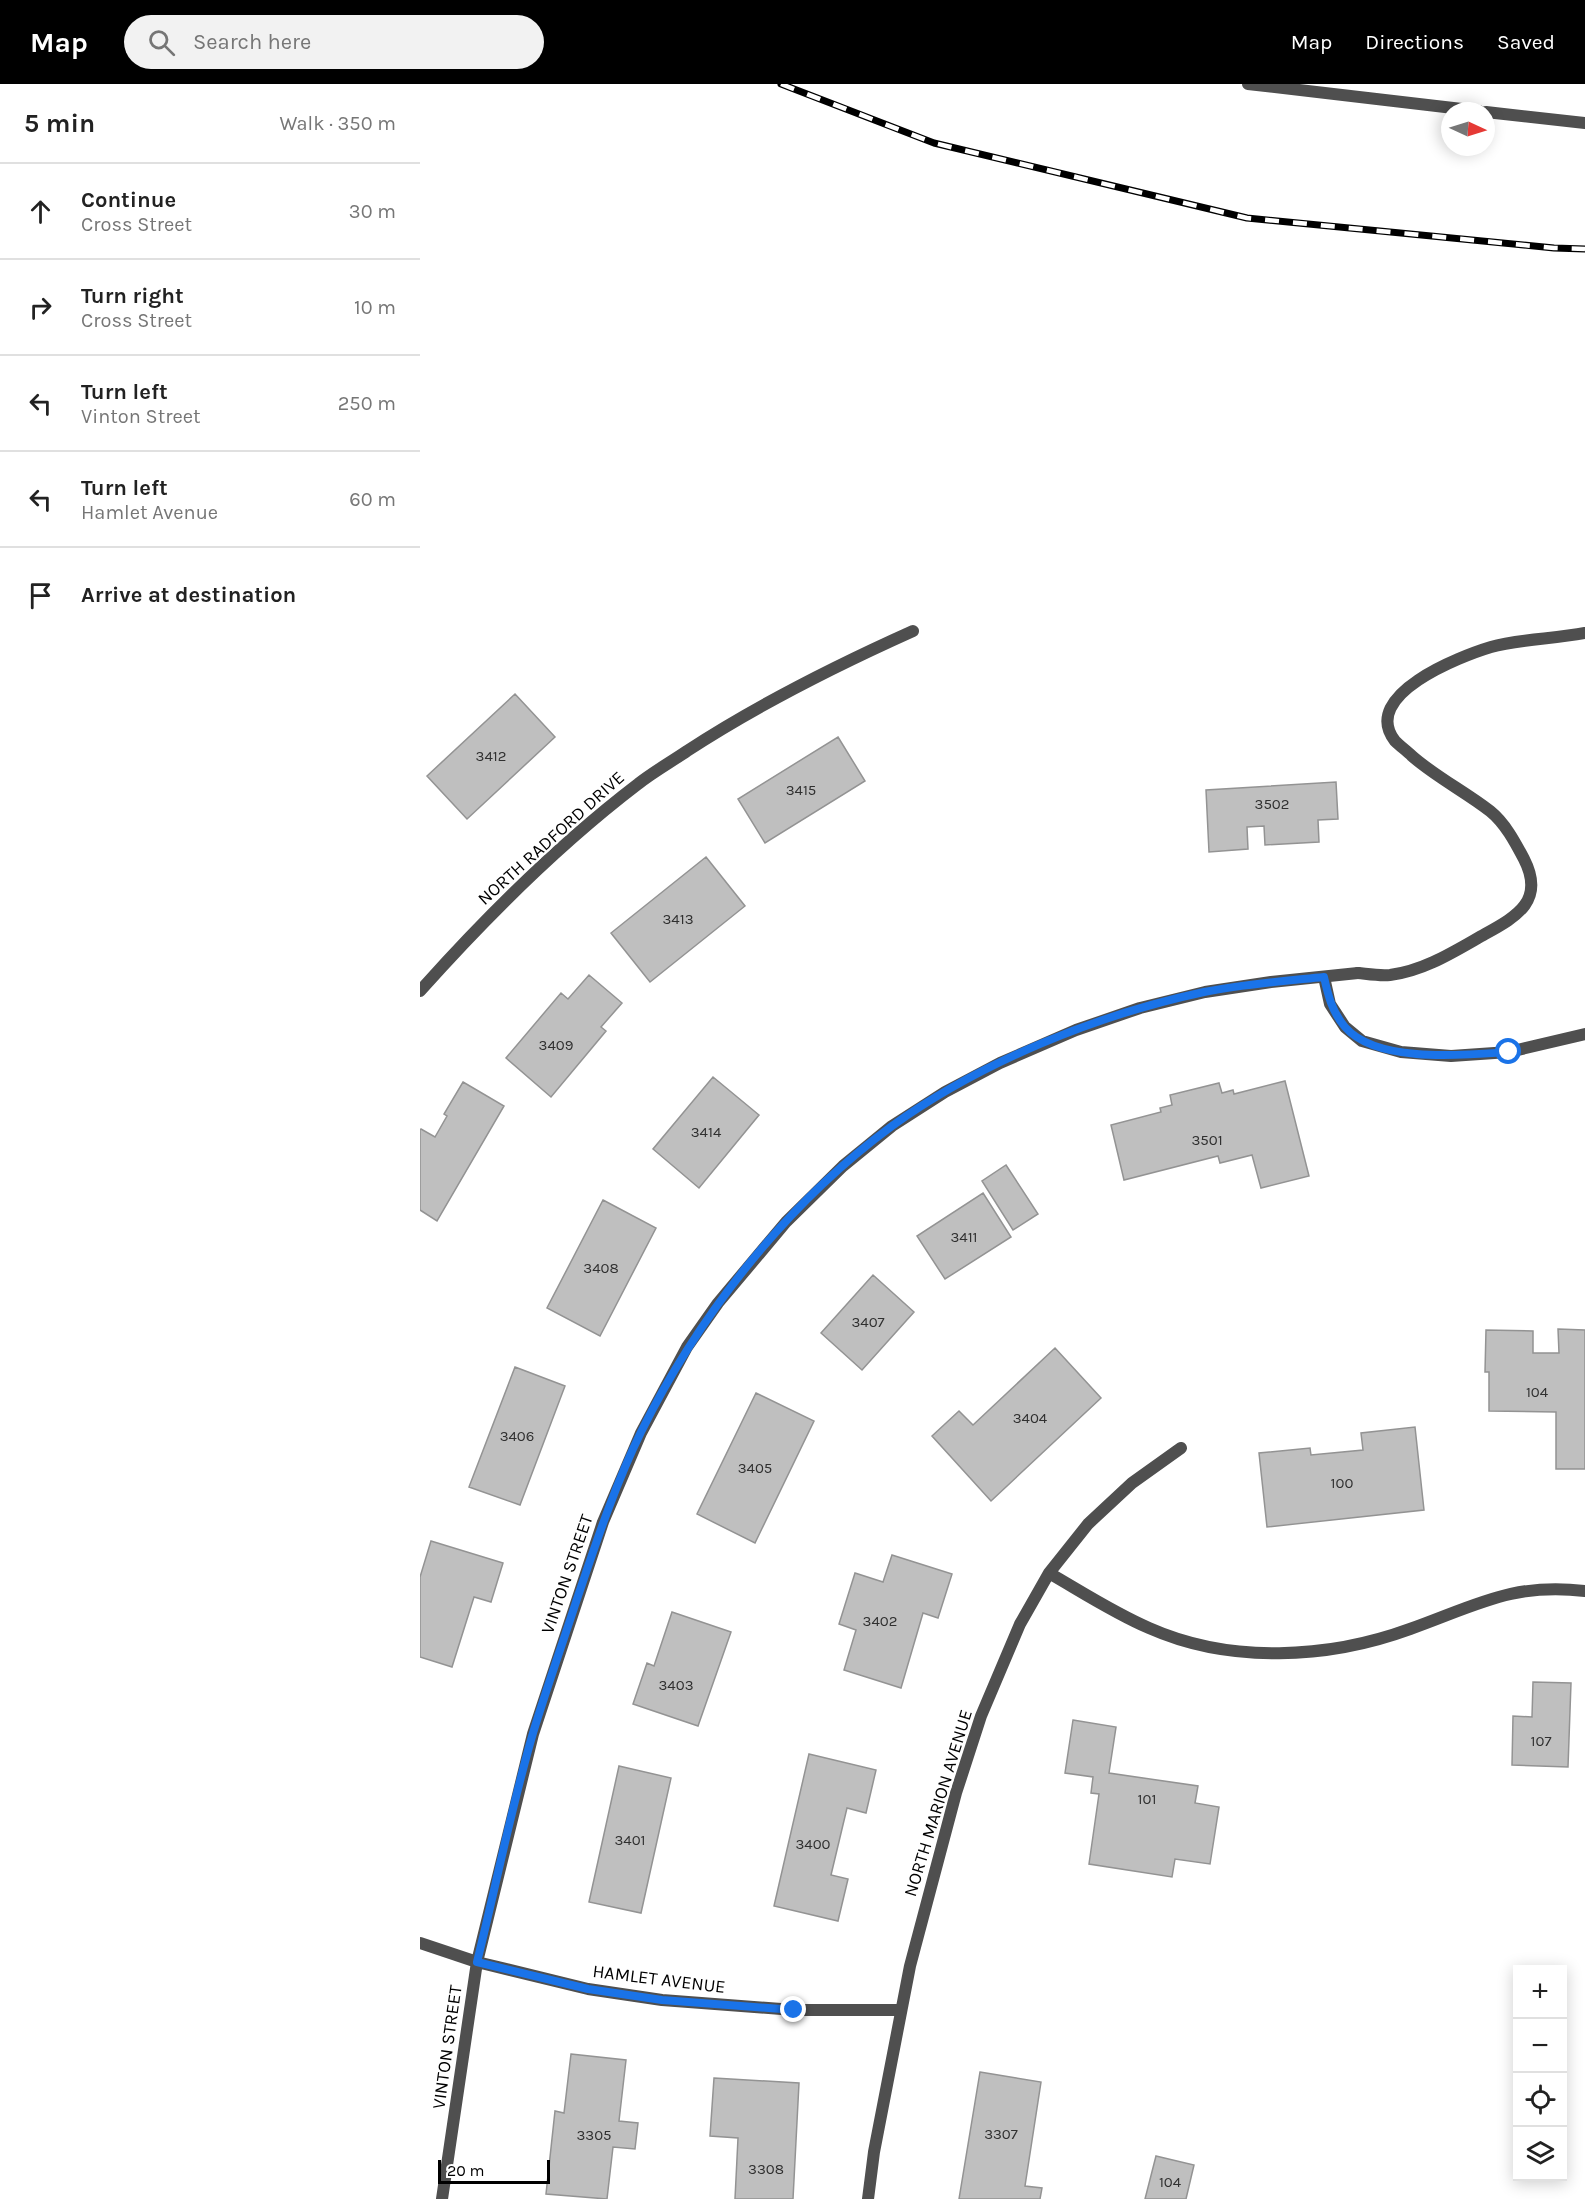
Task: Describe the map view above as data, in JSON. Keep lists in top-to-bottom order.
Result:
{
  "streets": {
    "street": [
      "NORTH RADFORD DRIVE",
      "VINTON STREET",
      "NORTH MARION AVENUE",
      "HAMLET AVENUE"
    ]
  },
  "crossings": [
    ["VINTON STREET", "HAMLET AVENUE"],
    ["NORTH MARION AVENUE", "HAMLET AVENUE"]
  ],
  "house_numbers": [
    "3412",
    "3415",
    "3502",
    "3413",
    "3409",
    "3414",
    "3501",
    "3411",
    "3408",
    "3407",
    "104",
    "3404",
    "3406",
    "3405",
    "100",
    "3402",
    "3403",
    "107",
    "101",
    "3401",
    "3400",
    "3307",
    "3305",
    "3308",
    "104"
  ],
  "scale_bar": "20 m",
  "north": "right",
  "page": {
    "header": "Map",
    "search": "Search here",
    "nav": ["Map", "Directions", "Saved"],
    "heading": ["5 min", "Walk · 350 m"],
    "list": [
      ["Continue", "Cross Street", "30 m"],
      ["Turn right", "Cross Street", "10 m"],
      ["Turn left", "Vinton Street", "250 m"],
      ["Turn left", "Hamlet Avenue", "60 m"],
      "Arrive at destination"
    ],
    "map_buttons": ["+", "−"],
    "scale": "20 m"
  }
}
